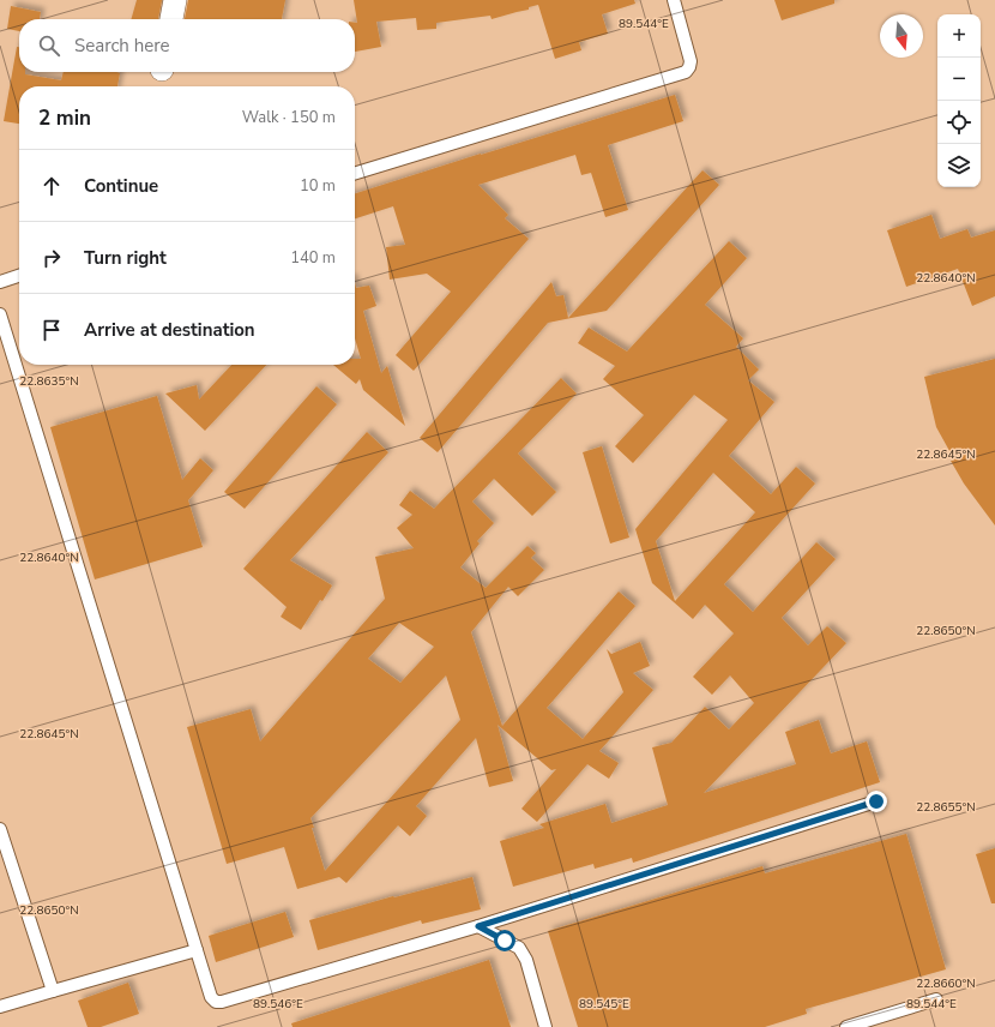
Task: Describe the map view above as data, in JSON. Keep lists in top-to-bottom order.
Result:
{
  "north": "bottom",
  "page": {
    "map_buttons": ["+", "−"],
    "search": "Search here",
    "heading": ["2 min", "Walk · 150 m"],
    "list": [
      ["Continue", "10 m"],
      ["Turn right", "140 m"],
      "Arrive at destination"
    ]
  },
  "coordinates": [
    "89.544°E",
    "22.8640°N",
    "22.8635°N",
    "22.8645°N",
    "22.8650°N",
    "22.8655°N",
    "22.8660°N",
    "89.546°E",
    "89.545°E"
  ]
}
